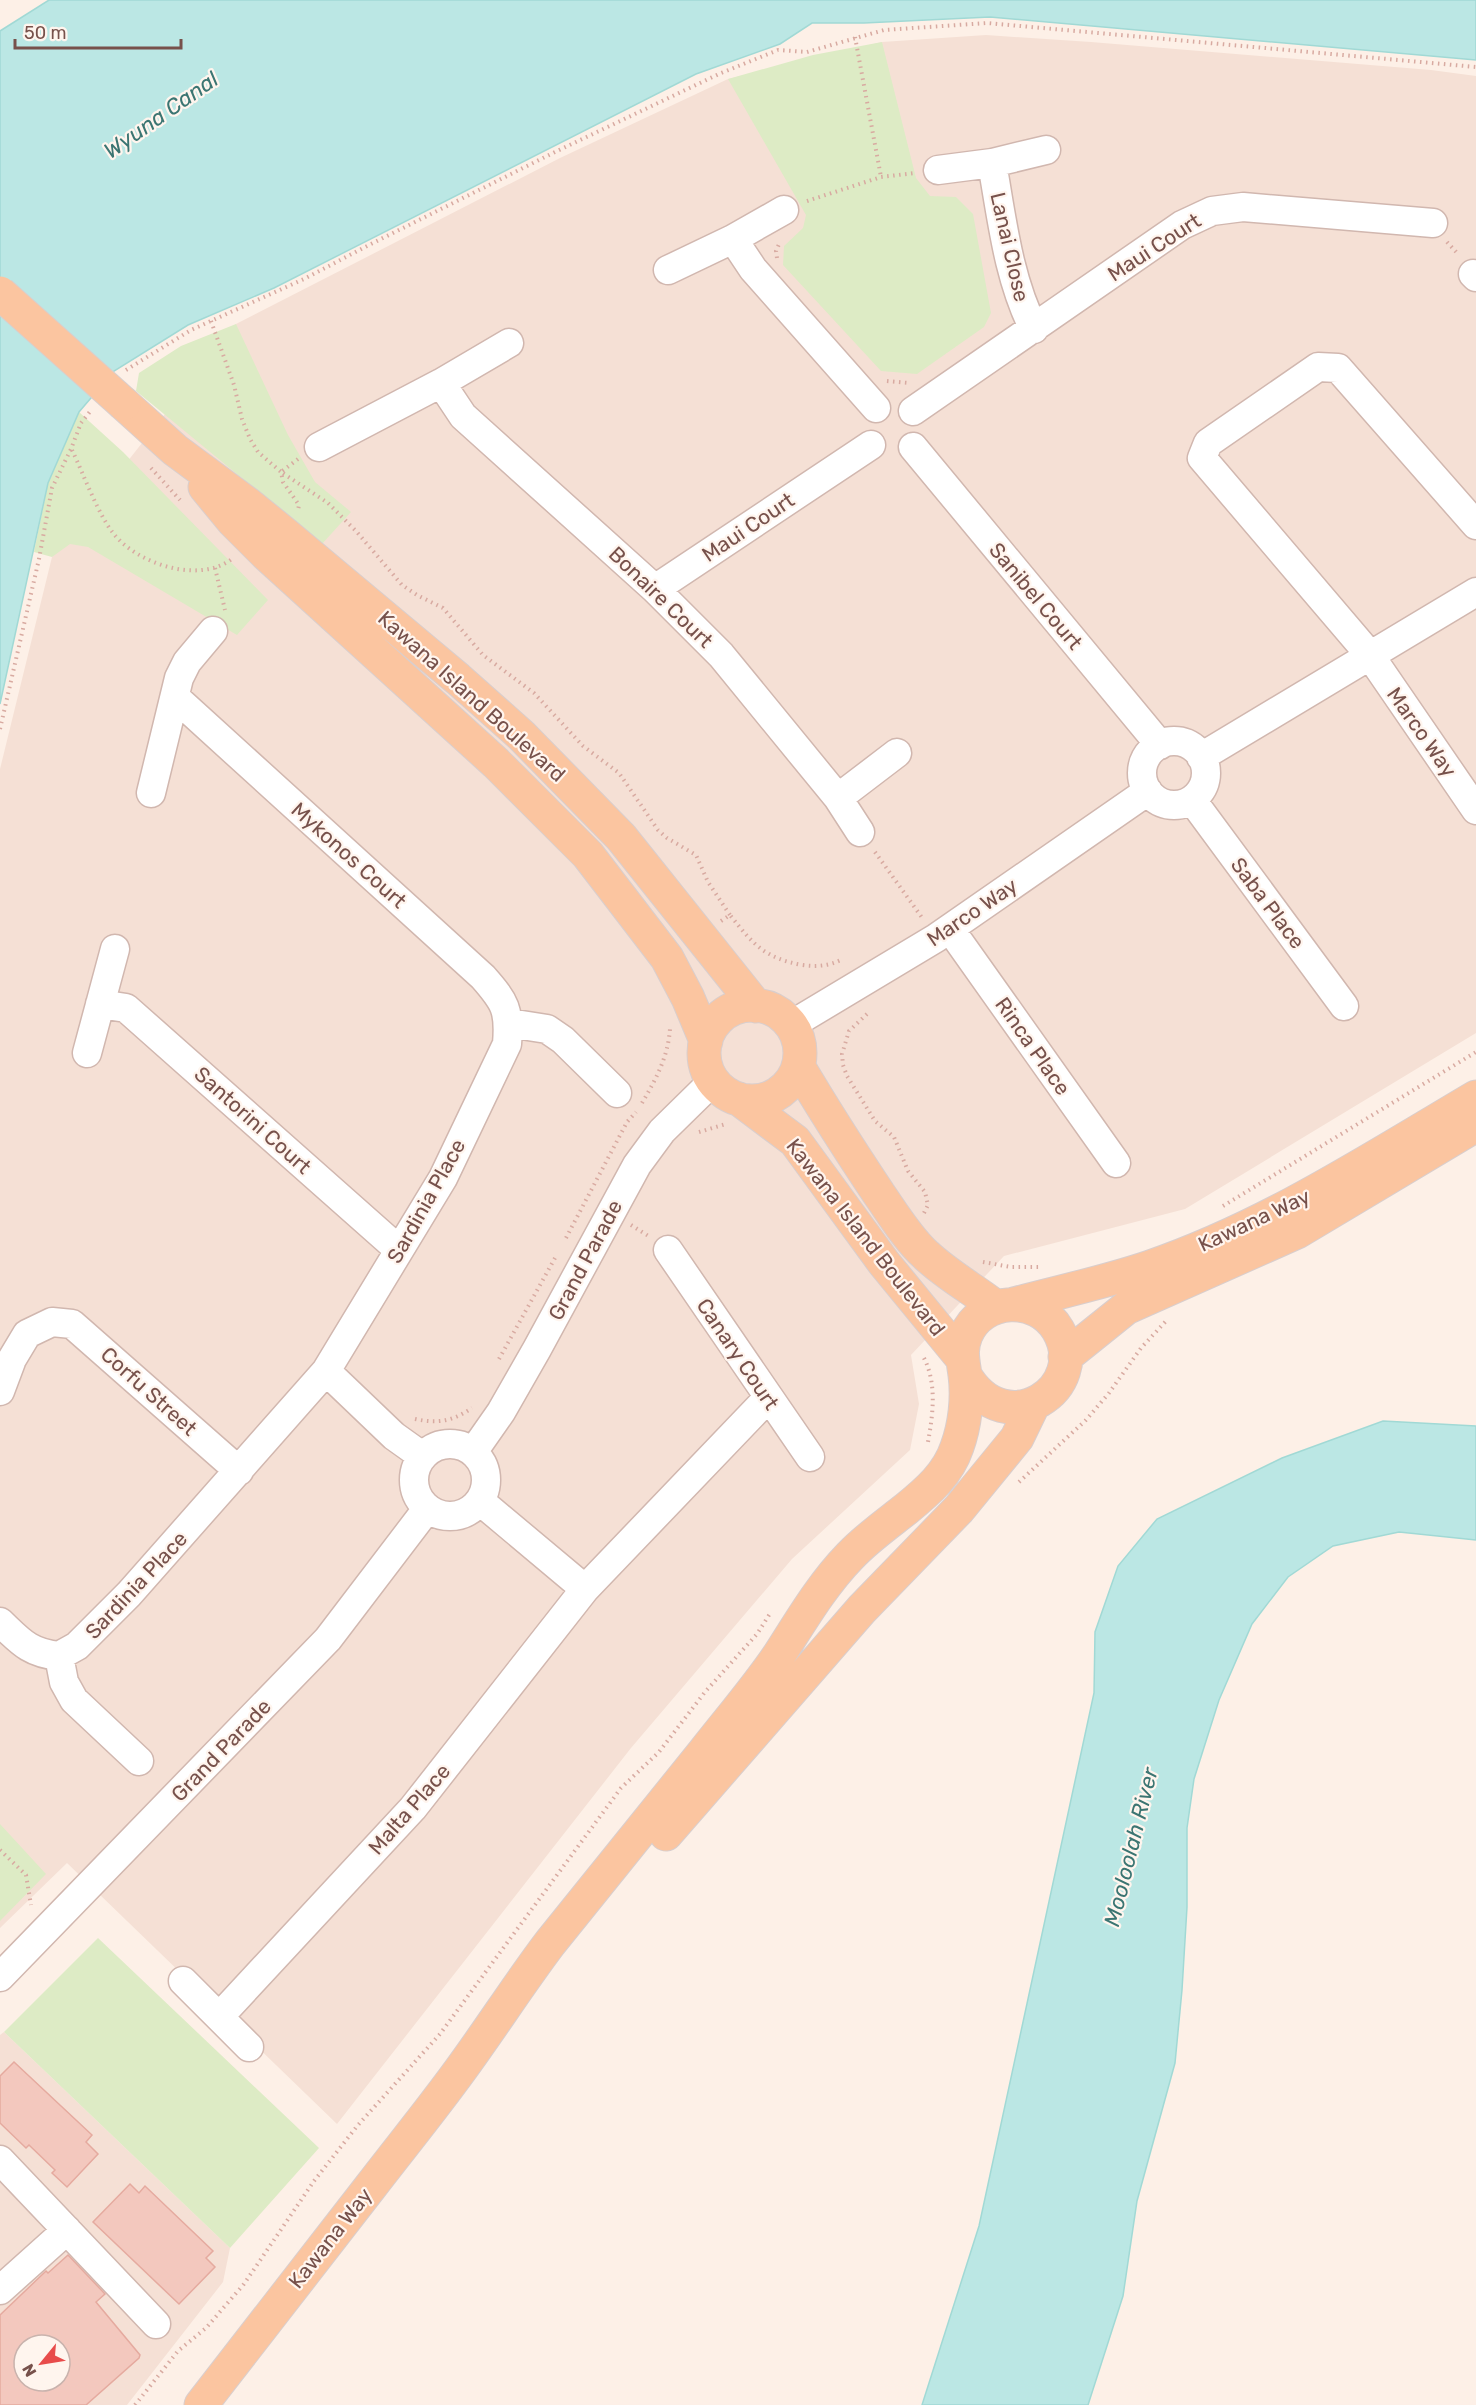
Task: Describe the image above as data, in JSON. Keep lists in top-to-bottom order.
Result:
{
  "streets": {
    "main road": ["Kawana Island Boulevard", "Kawana Way"],
    "street": [
      "Lanai Close",
      "Maui Court",
      "Sanibel Court",
      "Bonaire Court",
      "Marco Way",
      "Mykonos Court",
      "Saba Place",
      "Rinca Place",
      "Santorini Court",
      "Sardinia Place",
      "Grand Parade",
      "Canary Court",
      "Corfu Street",
      "Malta Place"
    ]
  },
  "crossings": [
    ["Lanai Close", "Maui Court"],
    ["Maui Court", "Sanibel Court"],
    ["Maui Court", "Bonaire Court"],
    ["Sanibel Court", "Marco Way"],
    ["Sanibel Court", "Saba Place"],
    ["Kawana Island Boulevard", "Marco Way"],
    ["Kawana Island Boulevard", "Kawana Way"],
    ["Kawana Island Boulevard", "Grand Parade"],
    ["Marco Way", "Saba Place"],
    ["Marco Way", "Rinca Place"],
    ["Marco Way", "Grand Parade"],
    ["Mykonos Court", "Sardinia Place"],
    ["Santorini Court", "Sardinia Place"],
    ["Sardinia Place", "Corfu Street"],
    ["Canary Court", "Malta Place"]
  ],
  "water": ["Wyuna Canal", "Mooloolah River"],
  "scale_bar": "50 m",
  "north": "bottom left"
}
